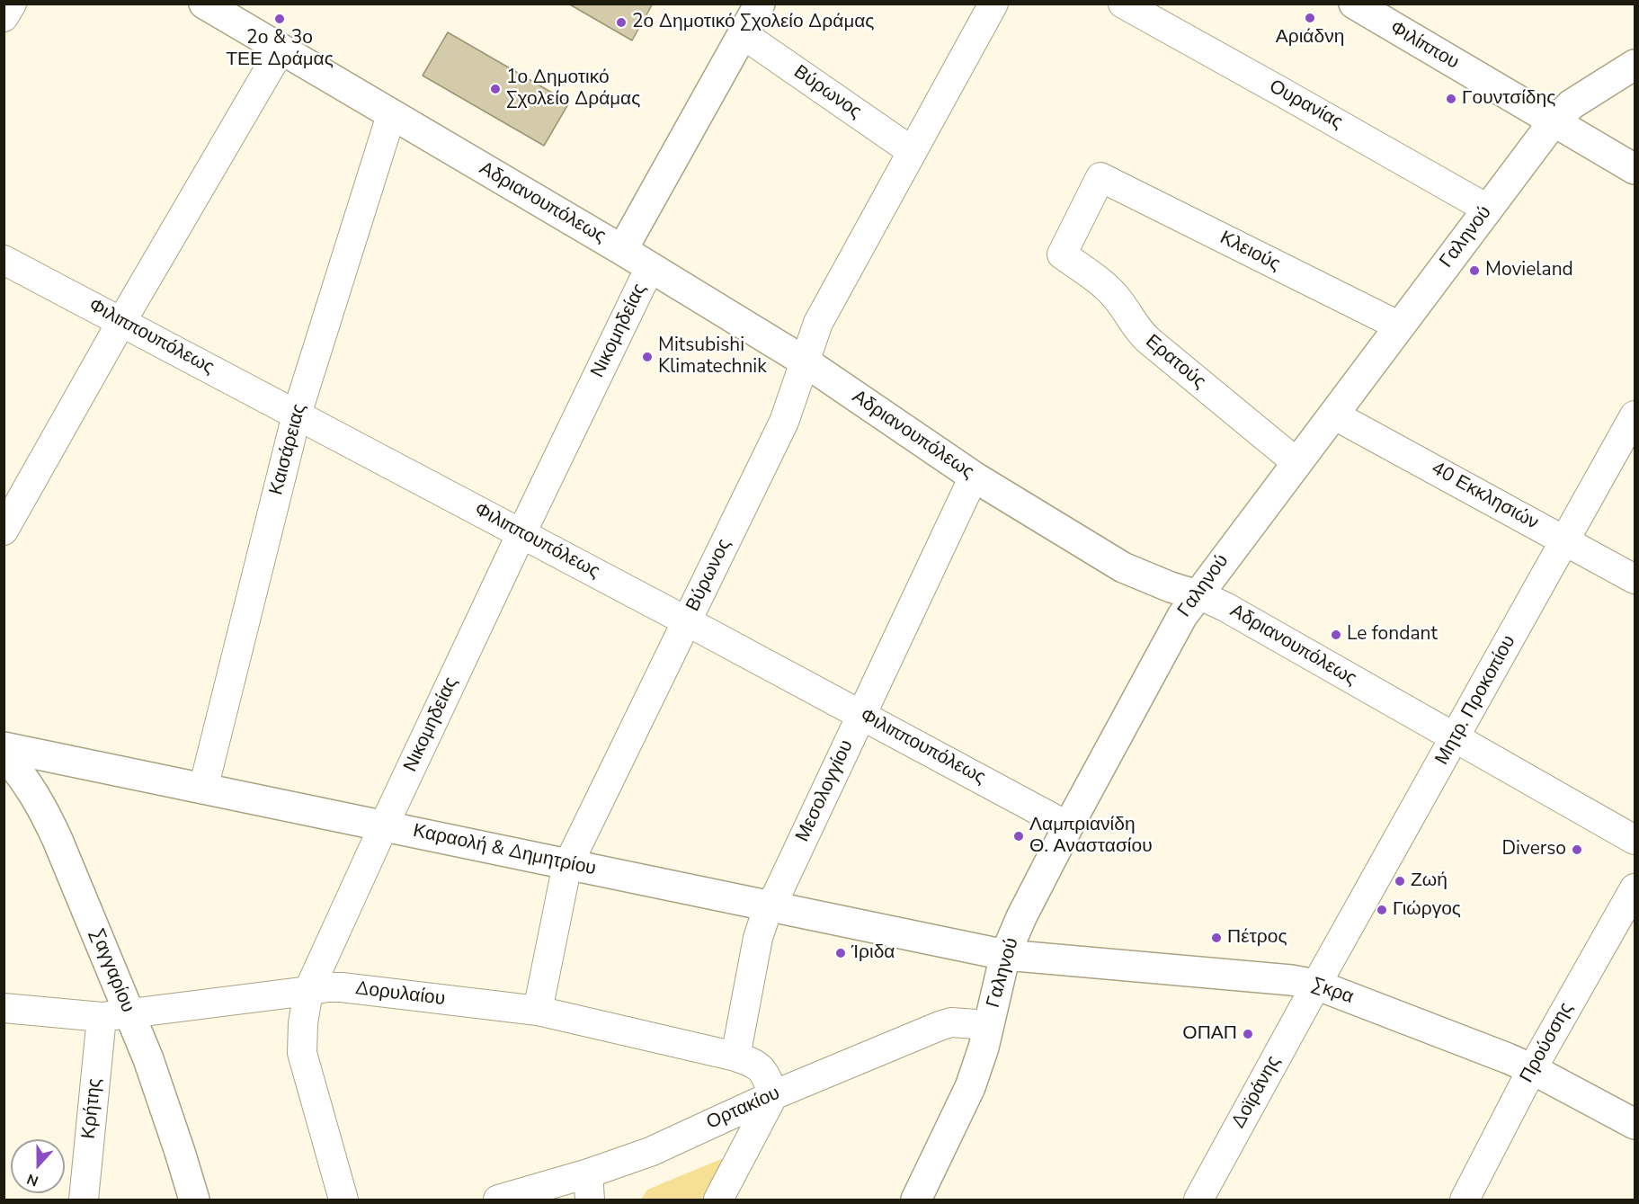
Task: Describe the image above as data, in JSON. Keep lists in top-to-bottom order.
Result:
{
  "streets": {
    "street": [
      "Φιλίππου",
      "Βύρωνος",
      "Ουρανίας",
      "Αδριανουπόλεως",
      "Γαληνού",
      "Κλειούς",
      "Νικομηδείας",
      "Φιλιππουπόλεως",
      "Ερατούς",
      "Καισάρειας",
      "40 Εκκλησιών",
      "Μητρ. Προκοπίου",
      "Μεσολογγίου",
      "Καραολή & Δημητρίου",
      "Σαγγαρίου",
      "Σκρα",
      "Δορυλαίου",
      "Προύσσης",
      "Δοϊράνης",
      "Κρήτης",
      "Ορτακίου"
    ]
  },
  "crossings": [
    ["Φιλίππου", "Γαληνού"],
    ["Βύρωνος", "Αδριανουπόλεως"],
    ["Βύρωνος", "Φιλιππουπόλεως"],
    ["Βύρωνος", "Καραολή & Δημητρίου"],
    ["Βύρωνος", "Δορυλαίου"],
    ["Ουρανίας", "Γαληνού"],
    ["Αδριανουπόλεως", "Γαληνού"],
    ["Αδριανουπόλεως", "Νικομηδείας"],
    ["Αδριανουπόλεως", "Καισάρειας"],
    ["Αδριανουπόλεως", "Μητρ. Προκοπίου"],
    ["Αδριανουπόλεως", "Μεσολογγίου"],
    ["Γαληνού", "Κλειούς"],
    ["Γαληνού", "Φιλιππουπόλεως"],
    ["Γαληνού", "Ερατούς"],
    ["Γαληνού", "40 Εκκλησιών"],
    ["Γαληνού", "Καραολή & Δημητρίου"],
    ["Γαληνού", "Σκρα"],
    ["Γαληνού", "Ορτακίου"],
    ["Κλειούς", "Ερατούς"],
    ["Νικομηδείας", "Φιλιππουπόλεως"],
    ["Νικομηδείας", "Καραολή & Δημητρίου"],
    ["Νικομηδείας", "Δορυλαίου"],
    ["Φιλιππουπόλεως", "Καισάρειας"],
    ["Φιλιππουπόλεως", "Μεσολογγίου"],
    ["Καισάρειας", "Καραολή & Δημητρίου"],
    ["40 Εκκλησιών", "Μητρ. Προκοπίου"],
    ["Μητρ. Προκοπίου", "Σκρα"],
    ["Μητρ. Προκοπίου", "Δοϊράνης"],
    ["Μεσολογγίου", "Καραολή & Δημητρίου"],
    ["Μεσολογγίου", "Δορυλαίου"],
    ["Καραολή & Δημητρίου", "Σκρα"],
    ["Σαγγαρίου", "Δορυλαίου"],
    ["Σαγγαρίου", "Κρήτης"],
    ["Σκρα", "Προύσσης"],
    ["Σκρα", "Δοϊράνης"],
    ["Δορυλαίου", "Κρήτης"],
    ["Δορυλαίου", "Ορτακίου"]
  ],
  "places": [
    "Αριάδνη",
    "2ο & 3ο ΤΕΕ Δράμας",
    "2ο Δημοτικό Σχολείο Δράμας",
    "1ο Δημοτικό Σχολείο Δράμας",
    "Γουντσίδης",
    "Movieland",
    "Mitsubishi Klimatechnik",
    "Le fondant",
    "Λαμπριανίδη Θ. Αναστασίου",
    "Diverso",
    "Ζωή",
    "Γιώργος",
    "Πέτρος",
    "Ίριδα",
    "ΟΠΑΠ"
  ],
  "north": "bottom"
}
